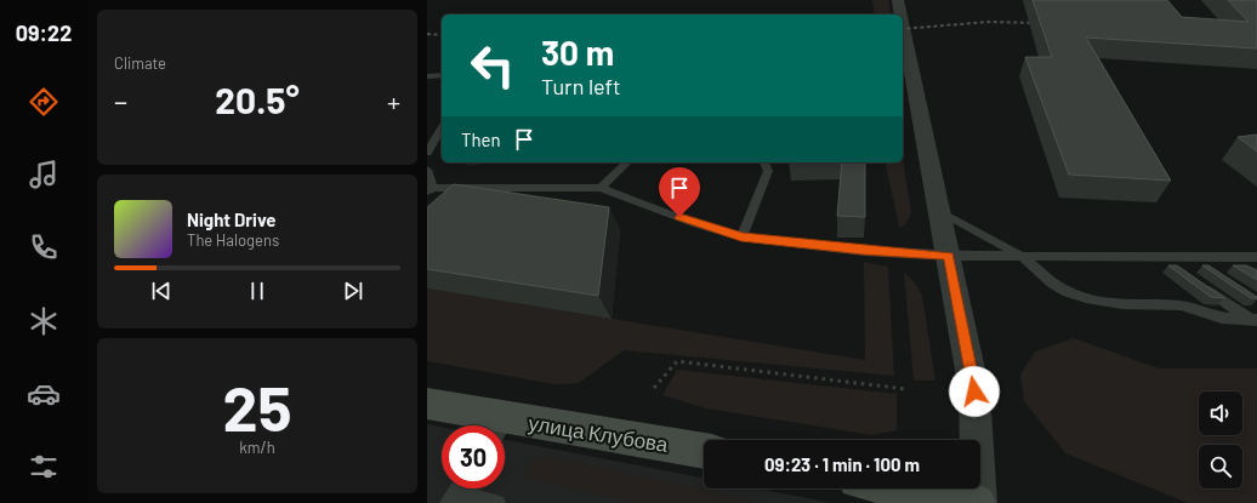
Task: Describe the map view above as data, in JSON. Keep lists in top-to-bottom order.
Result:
{
  "streets": {
    "main road": ["улица Клубова"]
  },
  "page": {
    "tabs": "09:22",
    "tile": [
      "Climate",
      ["25", "km/h"]
    ],
    "turn": ["30 m", "Turn left"],
    "heat": ["−", "20.5°", "+"],
    "then": "Then",
    "song": ["Night Drive", "The Halogens"],
    "limit": "30",
    "trip": "09:23 · 1 min · 100 m"
  }
}
